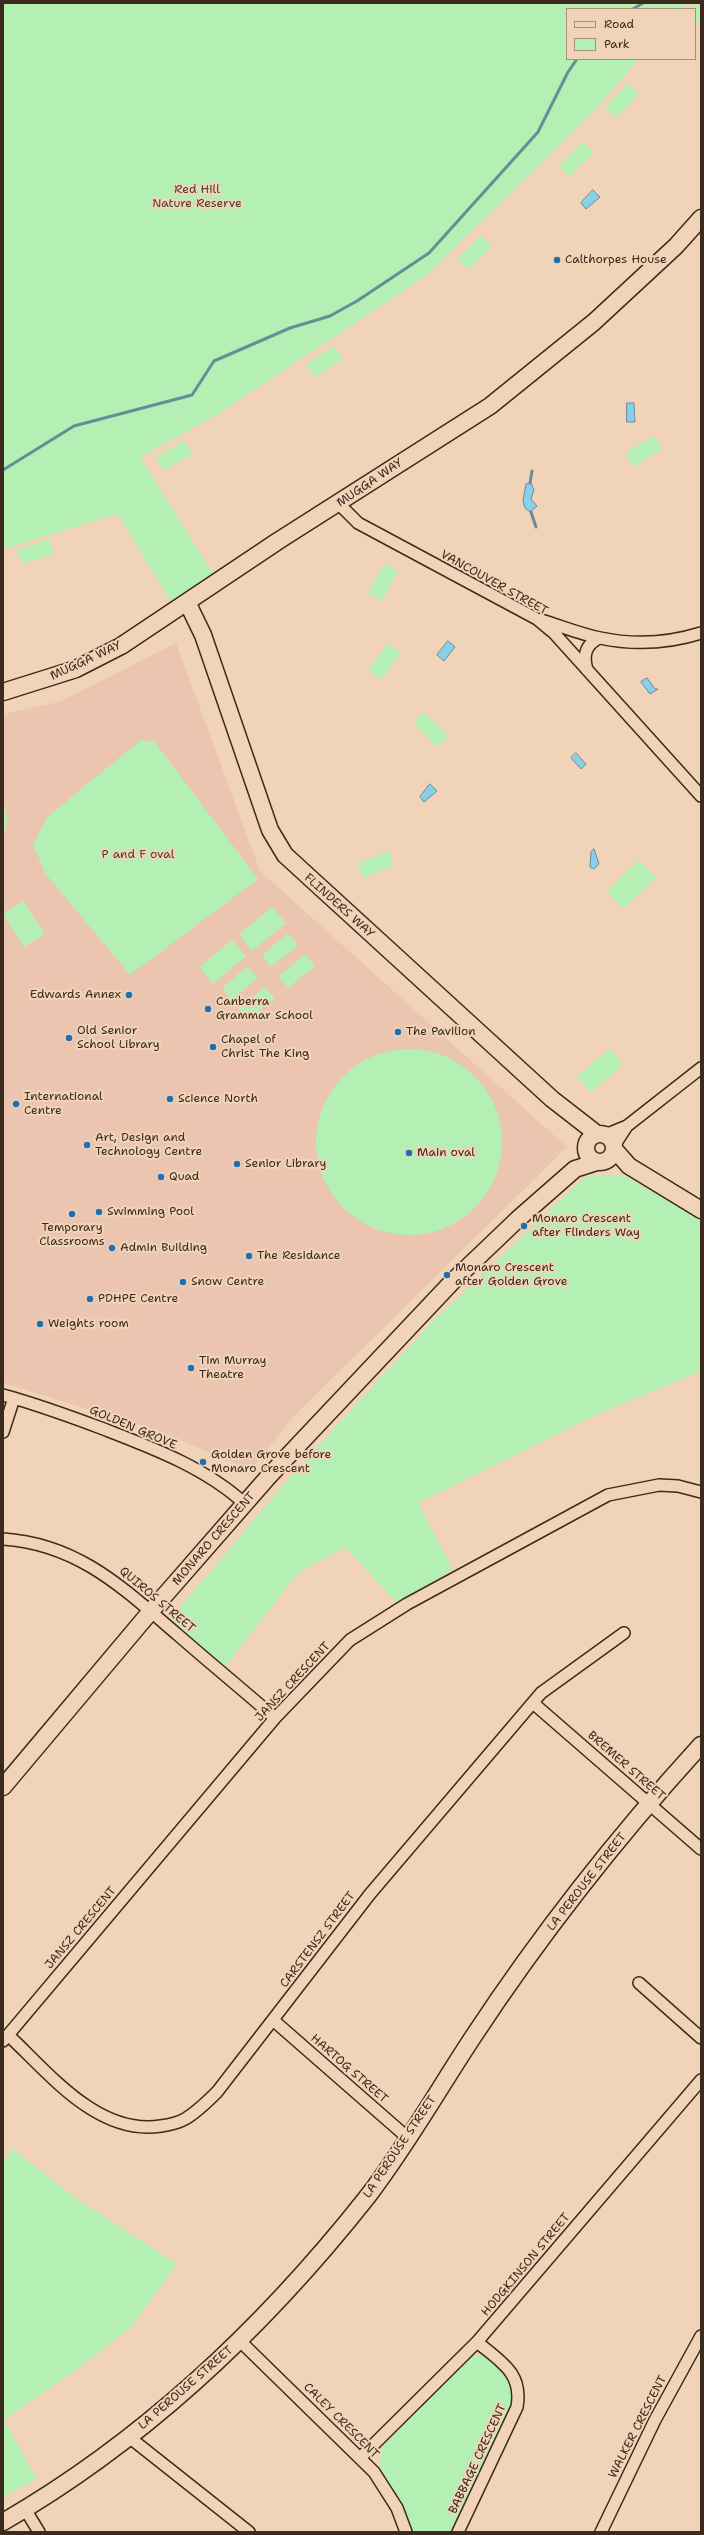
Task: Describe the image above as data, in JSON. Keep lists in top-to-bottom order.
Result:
{
  "streets": {
    "street": [
      "MUGGA WAY",
      "VANCOUVER STREET",
      "FLINDERS WAY",
      "GOLDEN GROVE",
      "MONARO CRESCENT",
      "QUIROS STREET",
      "JANSZ CRESCENT",
      "BREMER STREET",
      "LA PEROUSE STREET",
      "CARSTENSZ STREET",
      "HARTOG STREET",
      "HODGKINSON STREET",
      "CALEY CRESCENT",
      "WALKER CRESCENT",
      "BABBAGE CRESCENT"
    ]
  },
  "crossings": [
    ["MUGGA WAY", "VANCOUVER STREET"],
    ["MUGGA WAY", "FLINDERS WAY"],
    ["FLINDERS WAY", "MONARO CRESCENT"],
    ["GOLDEN GROVE", "MONARO CRESCENT"],
    ["MONARO CRESCENT", "QUIROS STREET"],
    ["QUIROS STREET", "JANSZ CRESCENT"],
    ["JANSZ CRESCENT", "CARSTENSZ STREET"],
    ["BREMER STREET", "LA PEROUSE STREET"],
    ["BREMER STREET", "CARSTENSZ STREET"],
    ["LA PEROUSE STREET", "HARTOG STREET"],
    ["LA PEROUSE STREET", "CALEY CRESCENT"],
    ["CARSTENSZ STREET", "HARTOG STREET"],
    ["HODGKINSON STREET", "CALEY CRESCENT"],
    ["HODGKINSON STREET", "BABBAGE CRESCENT"]
  ],
  "parks": ["Red Hill Nature Reserve", "P and F oval"],
  "places": [
    "Calthorpes House",
    "Edwards Annex",
    "Canberra Grammar School",
    "The Pavilion",
    "Old Senior School Library",
    "Chapel of Christ The King",
    "Science North",
    "International Centre",
    "Art, Design and Technology Centre",
    "Main oval",
    "Senior Library",
    "Quad",
    "Swimming Pool",
    "Temporary Classrooms",
    "Monaro Crescent after Flinders Way",
    "Admin Building",
    "The Residance",
    "Monaro Crescent after Golden Grove",
    "Snow Centre",
    "PDHPE Centre",
    "Weights room",
    "Tim Murray Theatre",
    "Golden Grove before Monaro Crescent"
  ],
  "legend": ["Road", "Park"]
}
